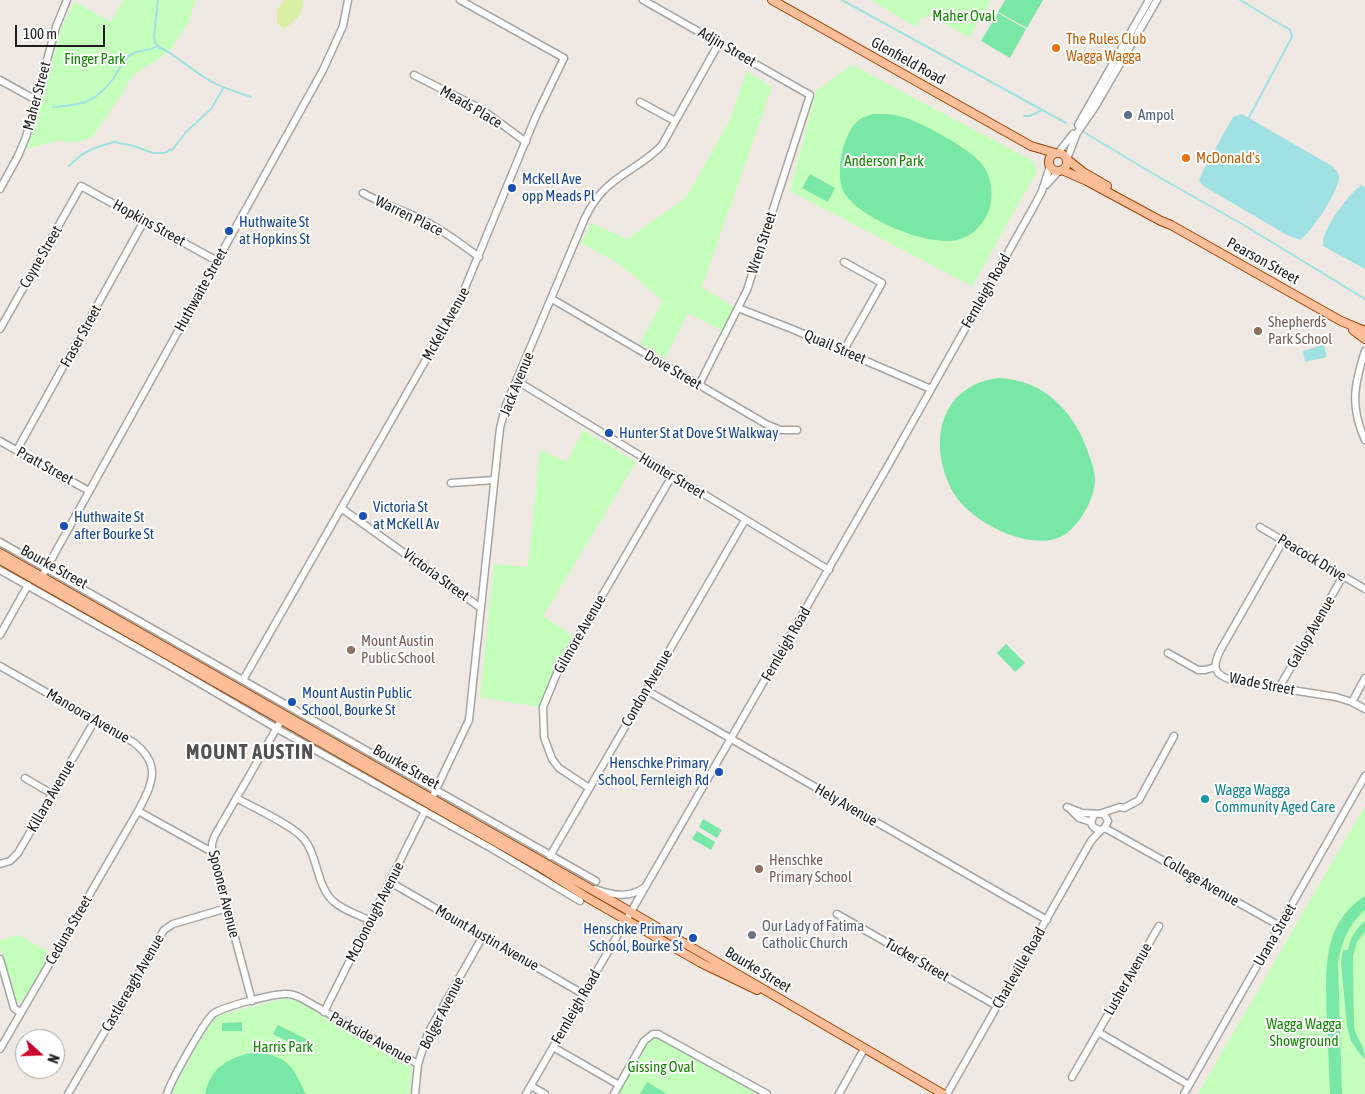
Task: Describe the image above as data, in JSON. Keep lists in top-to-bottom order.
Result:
{
  "streets": {
    "main road": ["Glenfield Road", "Pearson Street", "Bourke Street"],
    "street": [
      "Adjin Street",
      "Maher Street",
      "Meads Place",
      "Warren Place",
      "Hopkins Street",
      "Wren Street",
      "Coyne Street",
      "Huthwaite Street",
      "Fernleigh Road",
      "McKell Avenue",
      "Fraser Street",
      "Quail Street",
      "Dove Street",
      "Jack Avenue",
      "Pratt Street",
      "Hunter Street",
      "Peacock Drive",
      "Victoria Street",
      "Gallop Avenue",
      "Gilmore Avenue",
      "Wade Street",
      "Condon Avenue",
      "Manoora Avenue",
      "Killara Avenue",
      "Hely Avenue",
      "College Avenue",
      "Spooner Avenue",
      "McDonough Avenue",
      "Ceduna Street",
      "Urana Street",
      "Mount Austin Avenue",
      "Tucker Street",
      "Charleville Road",
      "Lusher Avenue",
      "Castlereagh Avenue",
      "Bolger Avenue",
      "Parkside Avenue"
    ]
  },
  "crossings": [
    ["Adjin Street", "Wren Street"],
    ["Adjin Street", "Jack Avenue"],
    ["Glenfield Road", "Pearson Street"],
    ["Glenfield Road", "Fernleigh Road"],
    ["Meads Place", "McKell Avenue"],
    ["Warren Place", "McKell Avenue"],
    ["Hopkins Street", "Coyne Street"],
    ["Hopkins Street", "Huthwaite Street"],
    ["Hopkins Street", "Fraser Street"],
    ["Wren Street", "Quail Street"],
    ["Wren Street", "Dove Street"],
    ["Pearson Street", "Fernleigh Road"],
    ["Huthwaite Street", "Pratt Street"],
    ["Huthwaite Street", "Bourke Street"],
    ["Fernleigh Road", "Quail Street"],
    ["Fernleigh Road", "Hunter Street"],
    ["Fernleigh Road", "Bourke Street"],
    ["Fernleigh Road", "Hely Avenue"],
    ["Fernleigh Road", "Mount Austin Avenue"],
    ["McKell Avenue", "Bourke Street"],
    ["McKell Avenue", "Victoria Street"],
    ["Fraser Street", "Pratt Street"],
    ["Dove Street", "Jack Avenue"],
    ["Jack Avenue", "Hunter Street"],
    ["Jack Avenue", "Bourke Street"],
    ["Jack Avenue", "Victoria Street"],
    ["Jack Avenue", "McDonough Avenue"],
    ["Hunter Street", "Gilmore Avenue"],
    ["Hunter Street", "Condon Avenue"],
    ["Peacock Drive", "Gallop Avenue"],
    ["Peacock Drive", "Wade Street"],
    ["Bourke Street", "Condon Avenue"],
    ["Bourke Street", "Spooner Avenue"],
    ["Bourke Street", "McDonough Avenue"],
    ["Gallop Avenue", "Wade Street"],
    ["Gilmore Avenue", "Condon Avenue"],
    ["Condon Avenue", "Hely Avenue"],
    ["Manoora Avenue", "Killara Avenue"],
    ["Manoora Avenue", "Ceduna Street"],
    ["Hely Avenue", "Charleville Road"],
    ["College Avenue", "Urana Street"],
    ["College Avenue", "Charleville Road"],
    ["Spooner Avenue", "Castlereagh Avenue"],
    ["Spooner Avenue", "Parkside Avenue"],
    ["McDonough Avenue", "Mount Austin Avenue"],
    ["McDonough Avenue", "Parkside Avenue"],
    ["Urana Street", "Lusher Avenue"],
    ["Mount Austin Avenue", "Bolger Avenue"],
    ["Tucker Street", "Charleville Road"],
    ["Bolger Avenue", "Parkside Avenue"]
  ],
  "districts": ["MOUNT AUSTIN"],
  "parks": [
    "Maher Oval",
    "Finger Park",
    "Anderson Park",
    "Wagga Wagga Showground",
    "Harris Park",
    "Gissing Oval"
  ],
  "places": [
    "The Rules Club Wagga Wagga",
    "Ampol",
    "McDonald's",
    "McKell Ave opp Meads Pl",
    "Huthwaite St at Hopkins St",
    "Shepherds Park School",
    "Hunter St at Dove St Walkway",
    "Victoria St at McKell Av",
    "Huthwaite St after Bourke St",
    "Mount Austin Public School",
    "Mount Austin Public School, Bourke St",
    "Henschke Primary School, Fernleigh Rd",
    "Wagga Wagga Community Aged Care",
    "Henschke Primary School",
    "Our Lady of Fatima Catholic Church",
    "Henschke Primary School, Bourke St"
  ],
  "scale_bar": "100 m",
  "north": "right"
}
